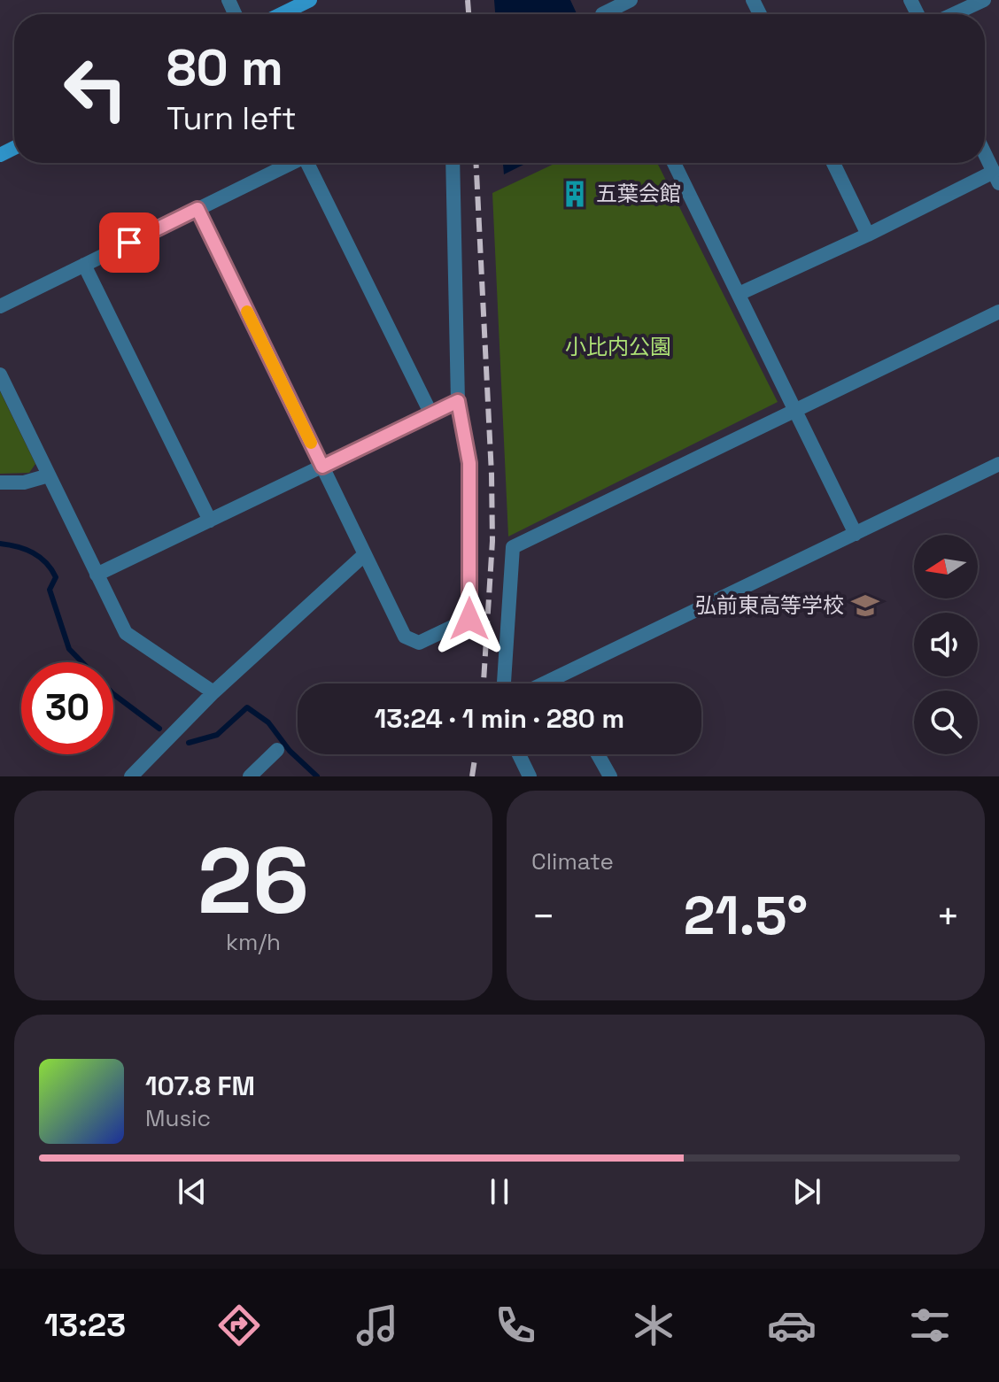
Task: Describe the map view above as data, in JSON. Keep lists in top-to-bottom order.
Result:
{
  "parks": ["小比内公園"],
  "places": {
    "building": ["五葉会館"],
    "school or university": ["弘前東高等学校"]
  },
  "north": "left",
  "page": {
    "turn": ["80 m", "Turn left"],
    "limit": "30",
    "trip": "13:24 · 1 min · 280 m",
    "tile": [
      ["26", "km/h"],
      "Climate"
    ],
    "heat": ["−", "21.5°", "+"],
    "song": ["107.8 FM", "Music"],
    "tabs": "13:23"
  }
}
